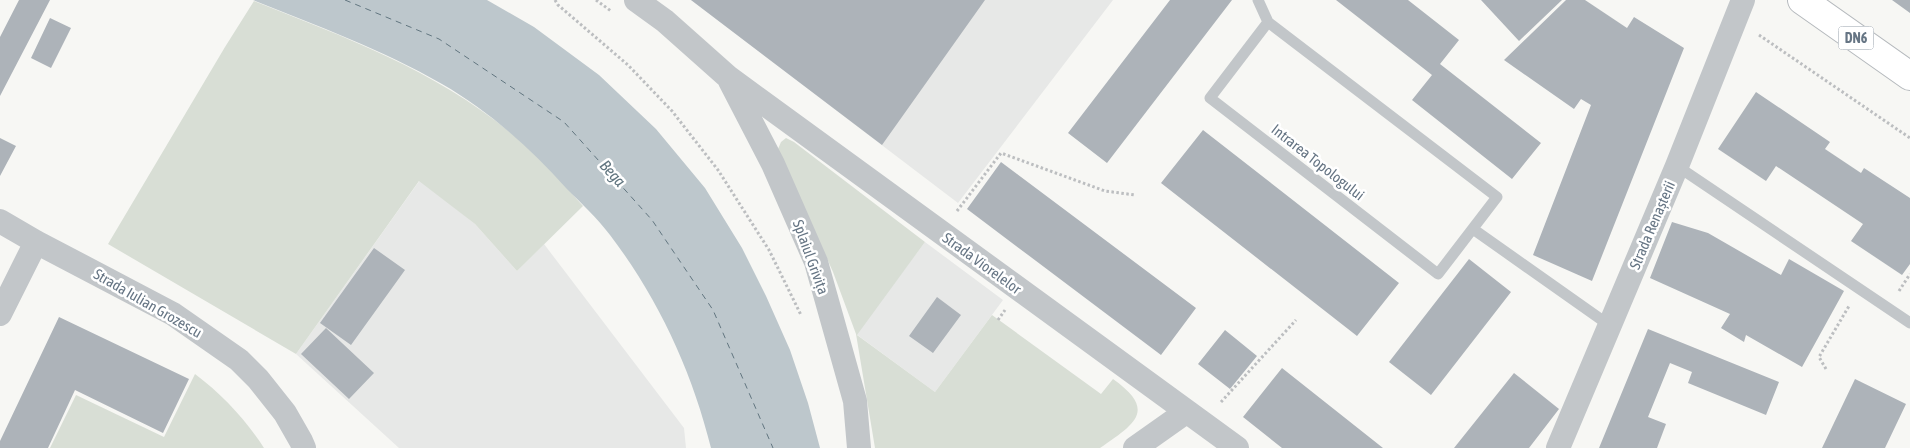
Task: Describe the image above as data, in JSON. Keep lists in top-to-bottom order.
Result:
{
  "streets": {
    "main road": ["DN6"],
    "street": [
      "Strada Renașterii",
      "Splaiul Grivița",
      "Strada Viorelelor",
      "Strada Iulian Grozescu"
    ],
    "lane": ["Intrarea Topologului"]
  },
  "crossings": [
    ["Splaiul Grivița", "Strada Viorelelor"]
  ],
  "water": ["Bega"]
}
